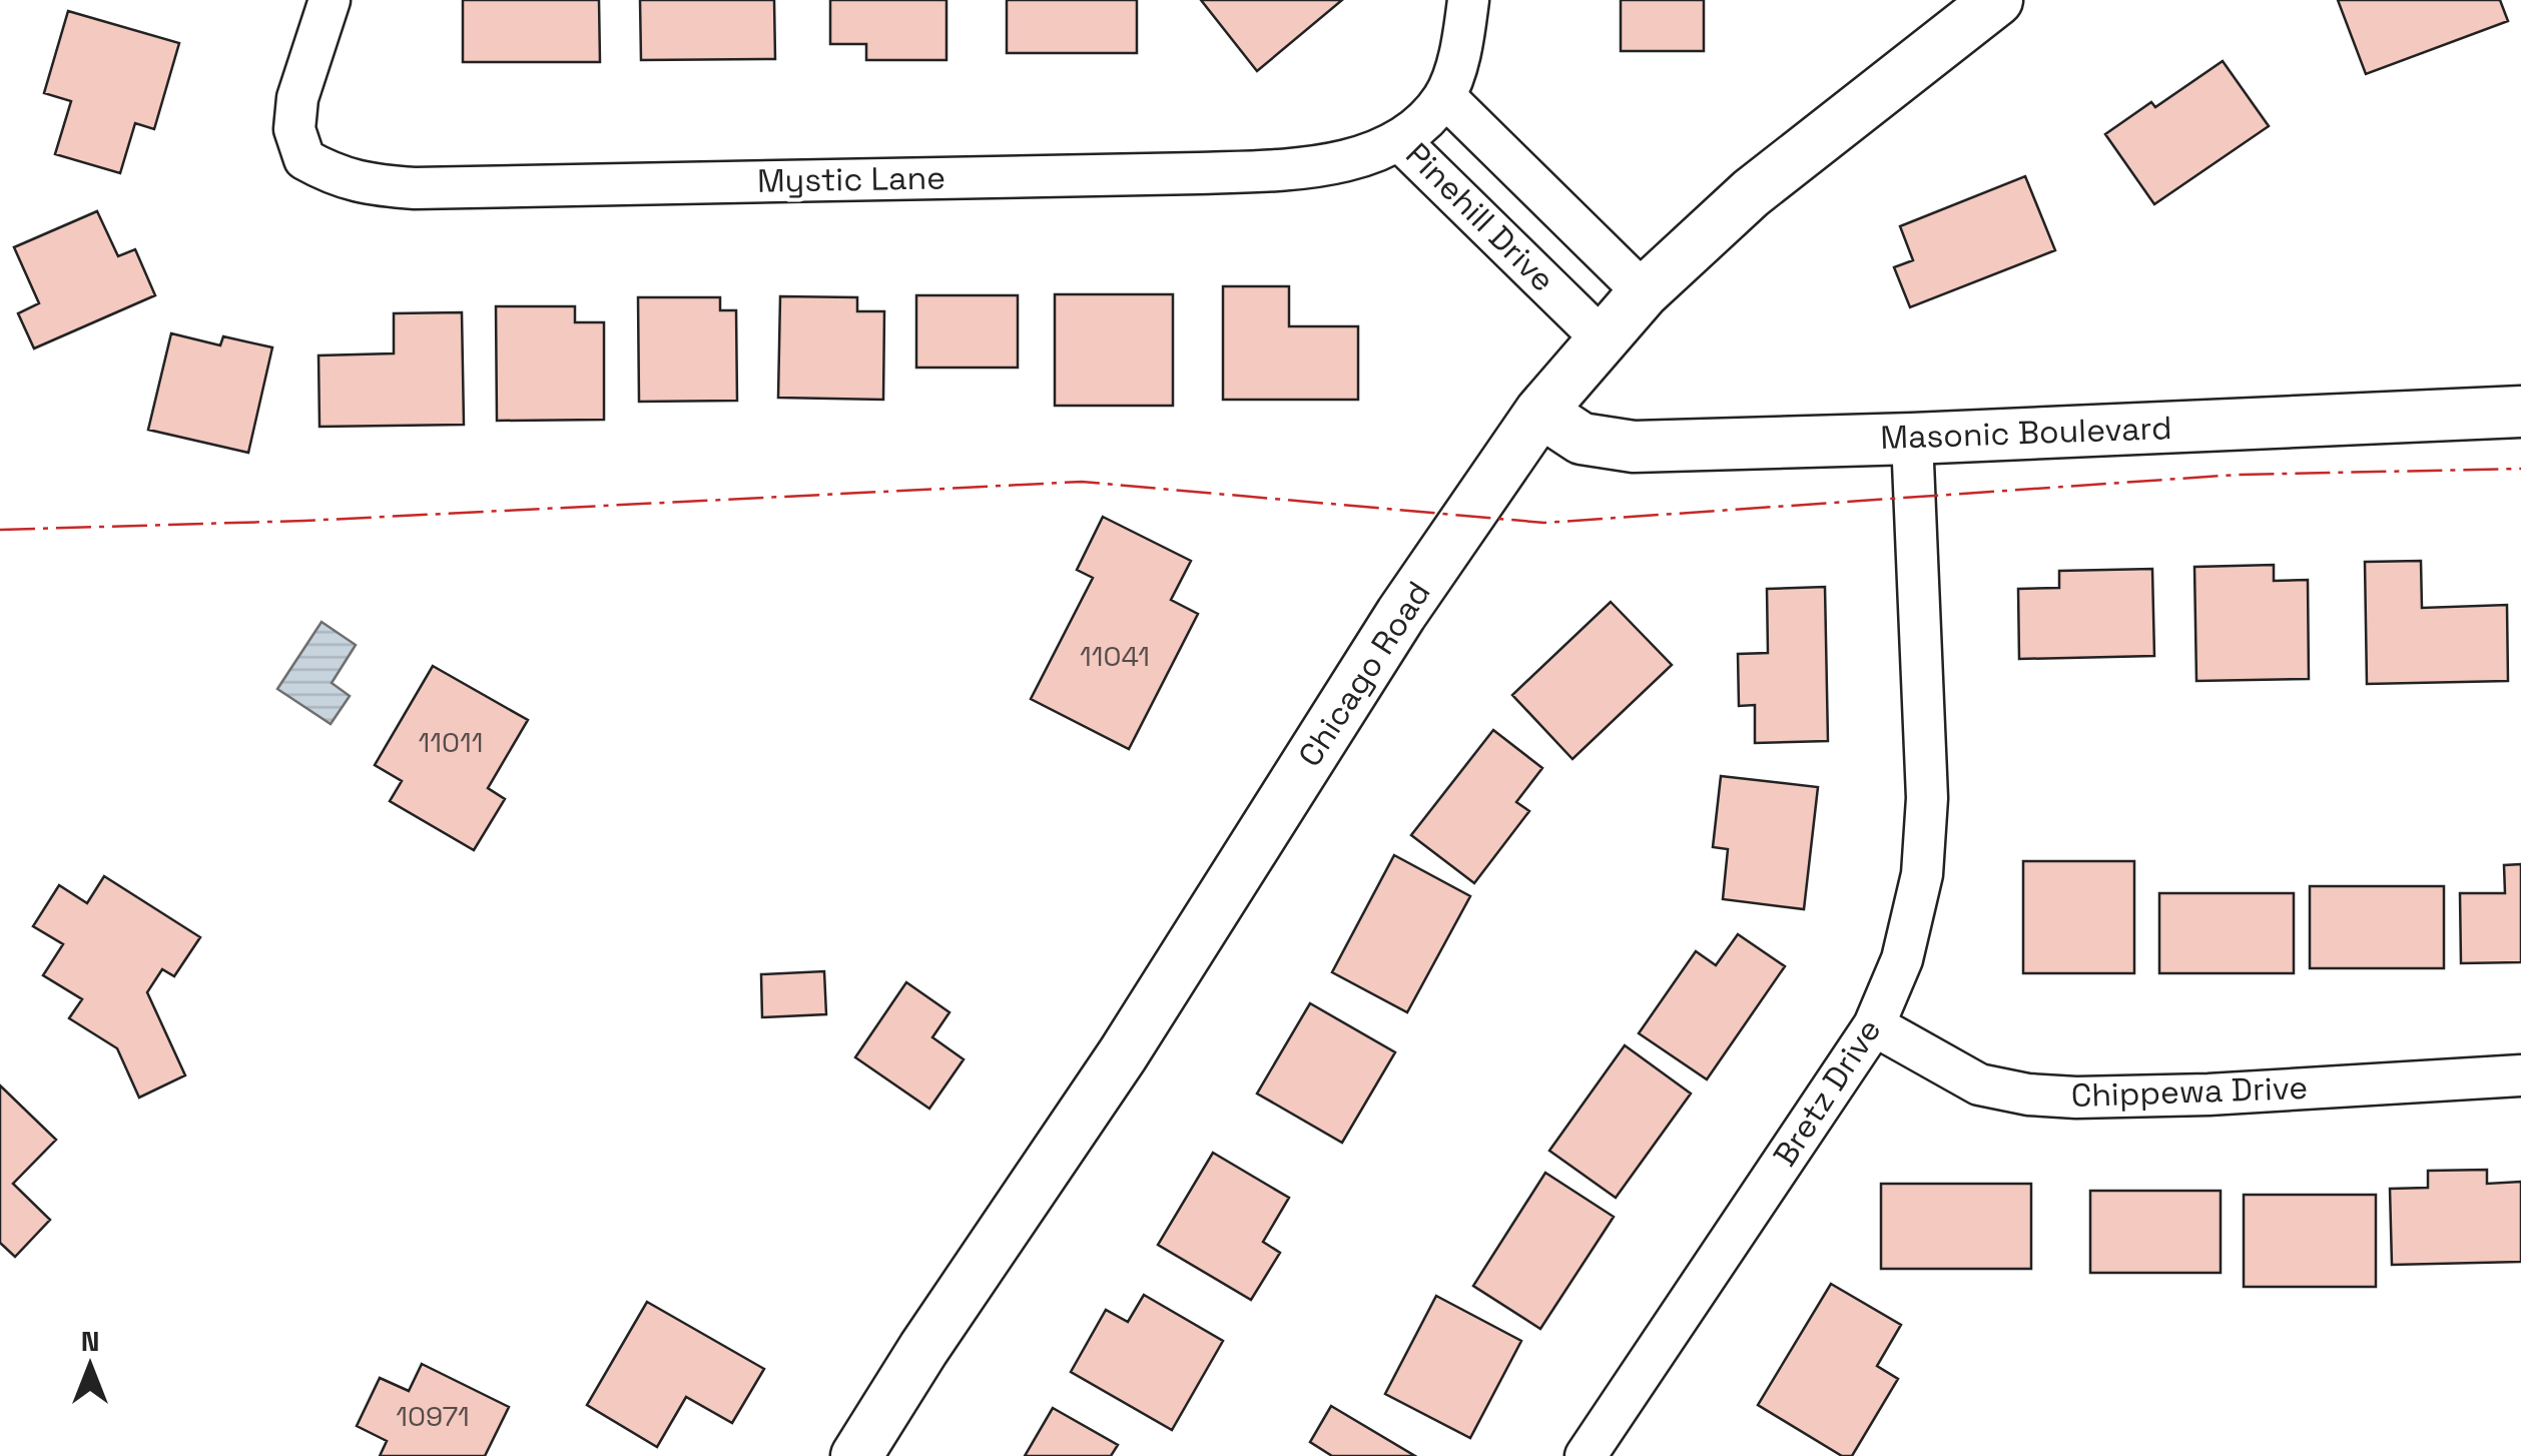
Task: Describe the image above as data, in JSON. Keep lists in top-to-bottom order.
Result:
{
  "streets": {
    "street": [
      "Mystic Lane",
      "Pinehill Drive",
      "Masonic Boulevard",
      "Chicago Road",
      "Chippewa Drive",
      "Bretz Drive"
    ]
  },
  "crossings": [
    ["Mystic Lane", "Pinehill Drive"],
    ["Pinehill Drive", "Chicago Road"],
    ["Masonic Boulevard", "Chicago Road"],
    ["Masonic Boulevard", "Bretz Drive"],
    ["Chippewa Drive", "Bretz Drive"]
  ],
  "house_numbers": ["11041", "11011", "10971"],
  "north": "top"
}
